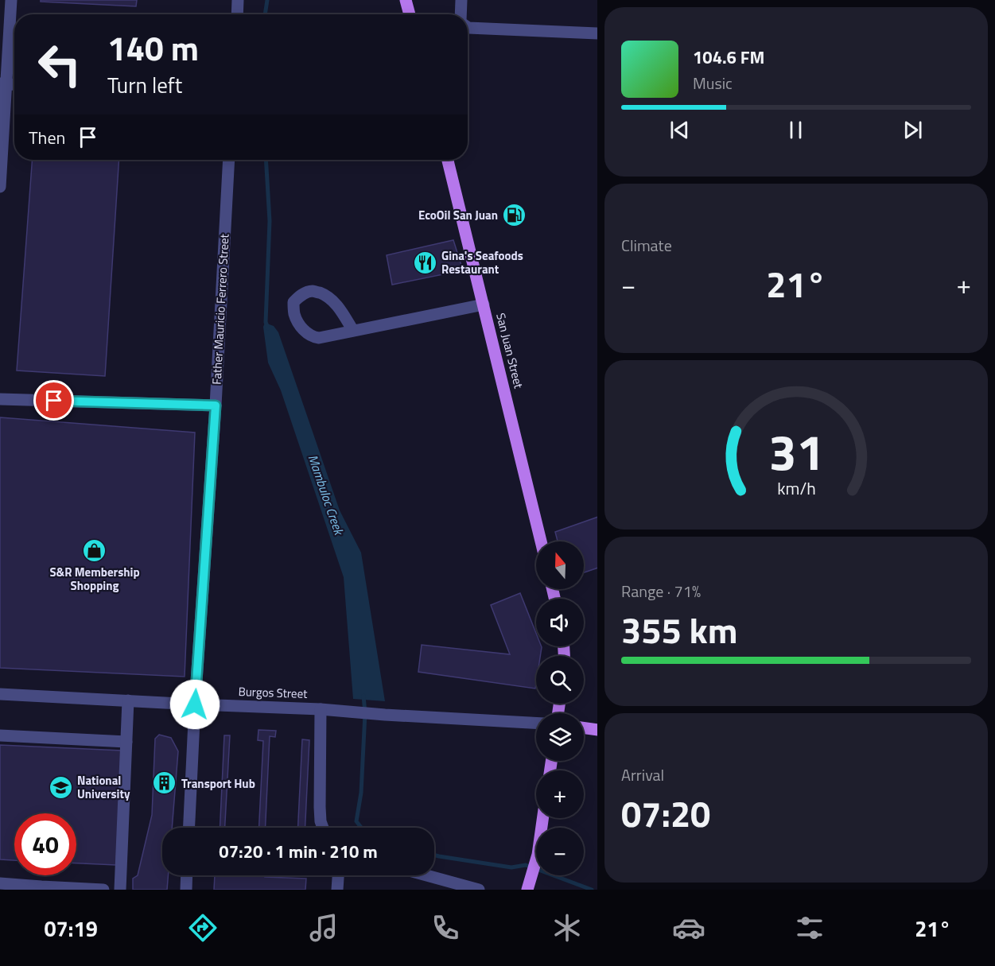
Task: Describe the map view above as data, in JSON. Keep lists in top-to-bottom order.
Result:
{
  "streets": {
    "main road": ["San Juan Street"],
    "street": ["Father Mauricio Ferrero Street", "Burgos Street"]
  },
  "crossings": [
    ["Father Mauricio Ferrero Street", "Burgos Street"]
  ],
  "water": ["Mambuloc Creek"],
  "places": {
    "fuel station": ["EcoOil San Juan"],
    "restaurant": ["Gina's Seafoods Restaurant"],
    "shop": ["S&R Membership Shopping"],
    "building": ["Transport Hub"],
    "school or university": ["National University"]
  },
  "north": "top",
  "page": {
    "turn": ["140 m", "Turn left"],
    "song": ["104.6 FM", "Music"],
    "then": "Then",
    "tile": [
      "Climate",
      ["Range · 71%", "355 km"],
      ["Arrival", "07:20"]
    ],
    "heat": ["−", "21°", "+"],
    "map_buttons": ["+", "−"],
    "limit": "40",
    "trip": "07:20 · 1 min · 210 m",
    "tabs": ["07:19", "21°"],
    "gauge": ["31", "km/h"]
  }
}
